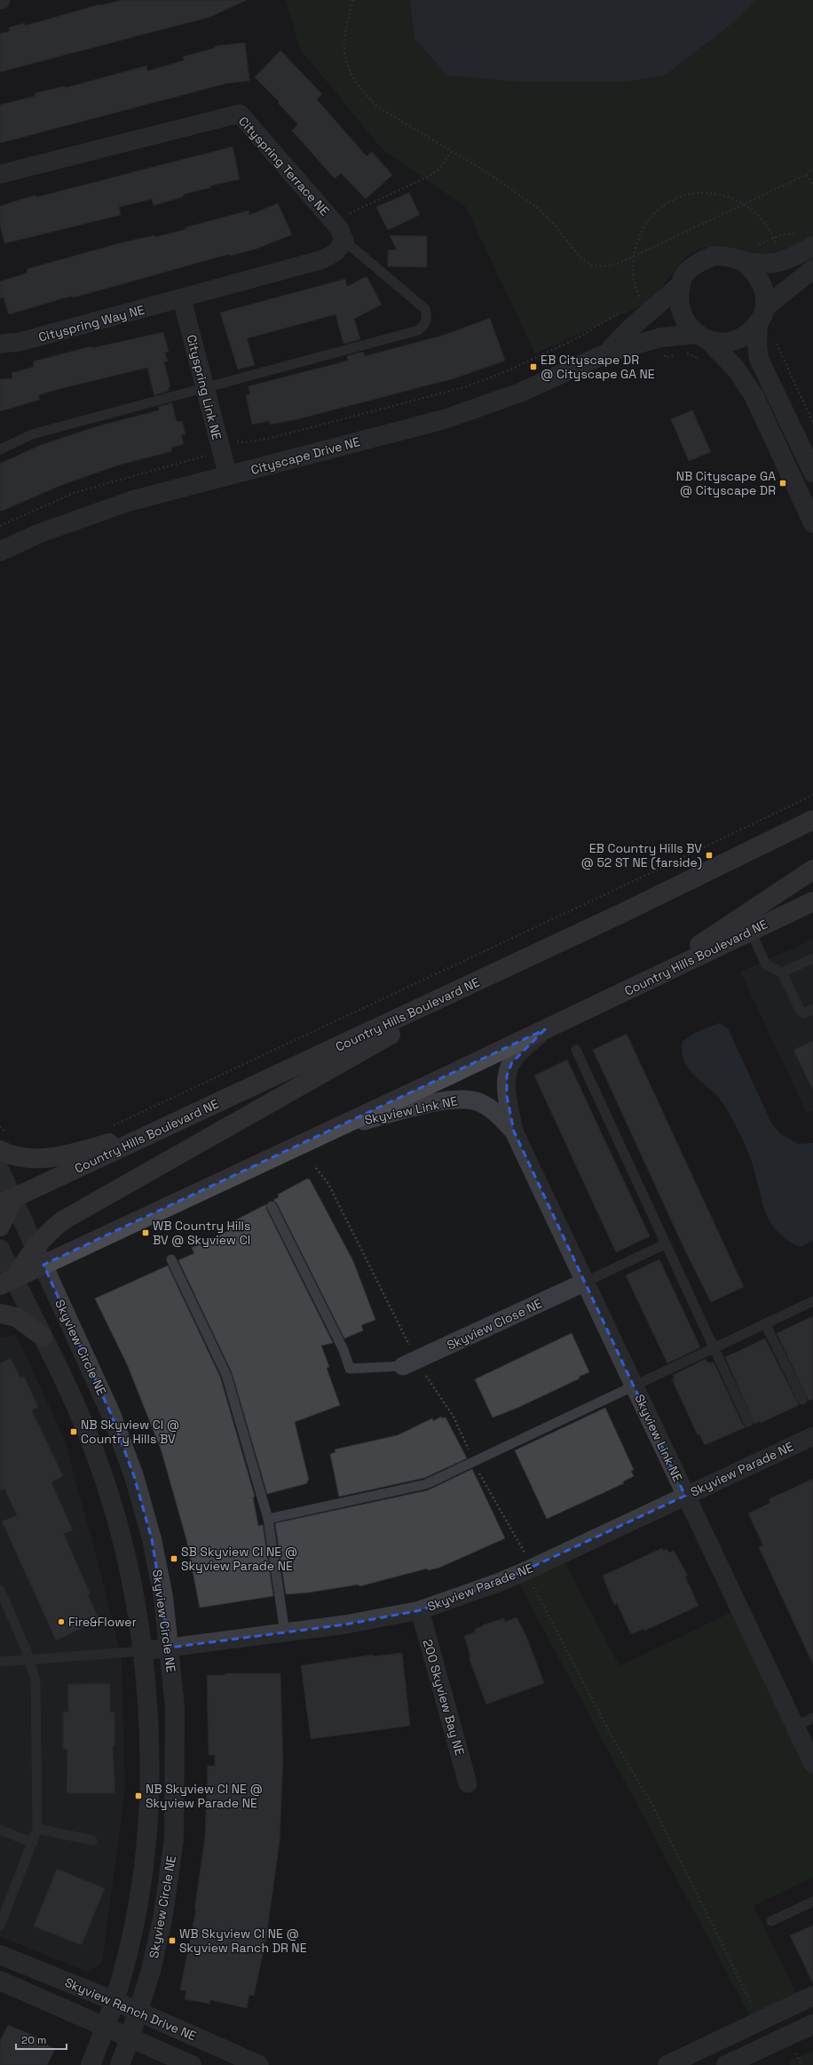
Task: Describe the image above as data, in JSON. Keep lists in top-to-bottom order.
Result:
{
  "streets": {
    "main road": ["Country Hills Boulevard NE"],
    "street": [
      "Cityspring Terrace NE",
      "Cityspring Way NE",
      "Cityspring Link NE",
      "Cityscape Drive NE",
      "Skyview Link NE",
      "Skyview Close NE",
      "Skyview Circle NE",
      "Skyview Parade NE",
      "200 Skyview Bay NE",
      "Skyview Ranch Drive NE"
    ]
  },
  "crossings": [
    ["Cityspring Way NE", "Cityspring Link NE"],
    ["Cityspring Link NE", "Cityscape Drive NE"],
    ["Country Hills Boulevard NE", "Skyview Link NE"],
    ["Country Hills Boulevard NE", "Skyview Circle NE"],
    ["Skyview Link NE", "Skyview Close NE"],
    ["Skyview Link NE", "Skyview Parade NE"],
    ["Skyview Circle NE", "Skyview Parade NE"],
    ["Skyview Circle NE", "Skyview Ranch Drive NE"],
    ["Skyview Parade NE", "200 Skyview Bay NE"]
  ],
  "places": {
    "transit": [
      "EB Cityscape DR @ Cityscape GA NE",
      "NB Cityscape GA @ Cityscape DR",
      "EB Country Hills BV @ 52 ST NE (farside)",
      "WB Country Hills BV @ Skyview CI",
      "NB Skyview CI @ Country Hills BV",
      "SB Skyview CI NE @ Skyview Parade NE",
      "NB Skyview CI NE @ Skyview Parade NE",
      "WB Skyview CI NE @ Skyview Ranch DR NE"
    ],
    "other": ["Fire&Flower"]
  },
  "scale_bar": "20 m"
}
